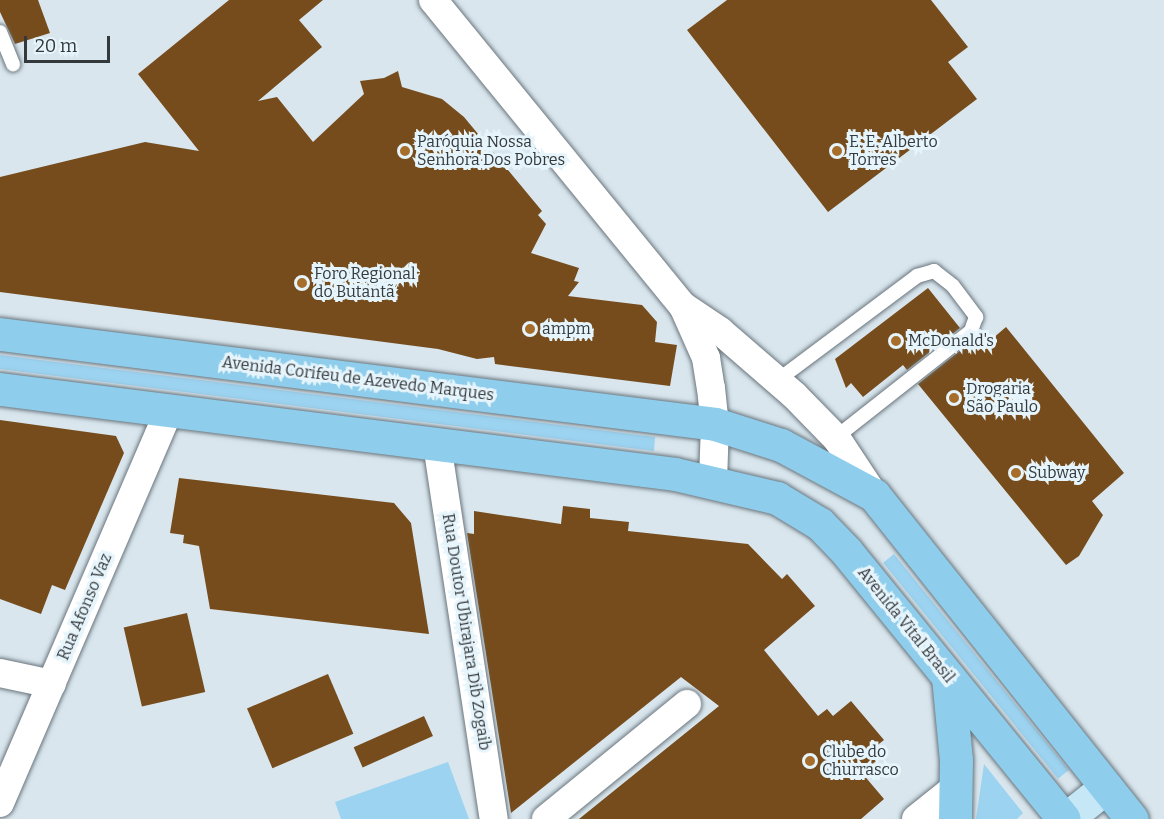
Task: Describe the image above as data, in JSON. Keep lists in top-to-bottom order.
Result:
{
  "streets": {
    "main road": ["Avenida Corifeu de Azevedo Marques", "Avenida Vital Brasil"],
    "street": ["Rua Afonso Vaz", "Rua Doutor Ubirajara Dib Zogaib"]
  },
  "places": [
    "Paróquia Nossa Senhora Dos Pobres",
    "E. E. Alberto Torres",
    "Foro Regional do Butantã",
    "ampm",
    "McDonald's",
    "Drogaria São Paulo",
    "Subway",
    "Clube do Churrasco"
  ],
  "scale_bar": "20 m"
}
